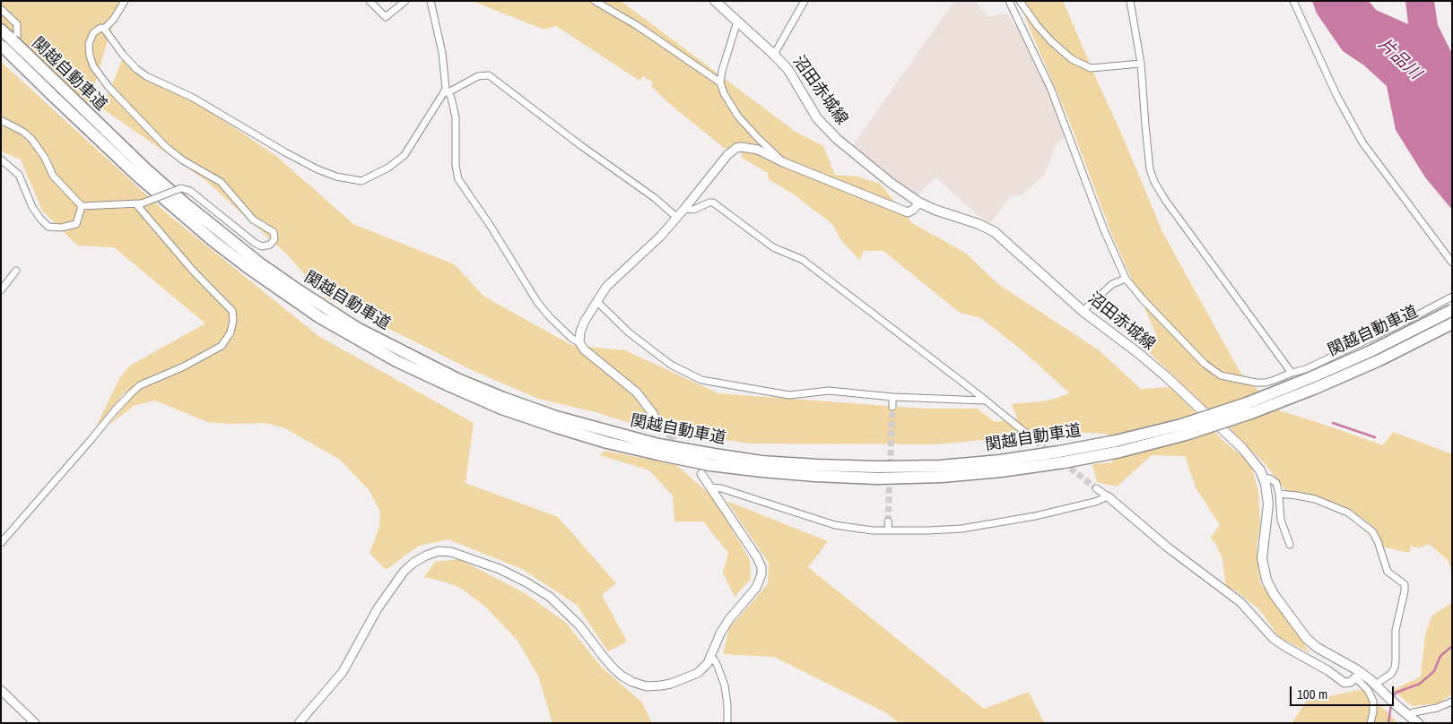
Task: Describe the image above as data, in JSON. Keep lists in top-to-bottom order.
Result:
{
  "streets": {
    "highway": ["関越自動車道"],
    "main road": ["沼田赤城線"]
  },
  "water": ["片品川"],
  "scale_bar": "100 m"
}
